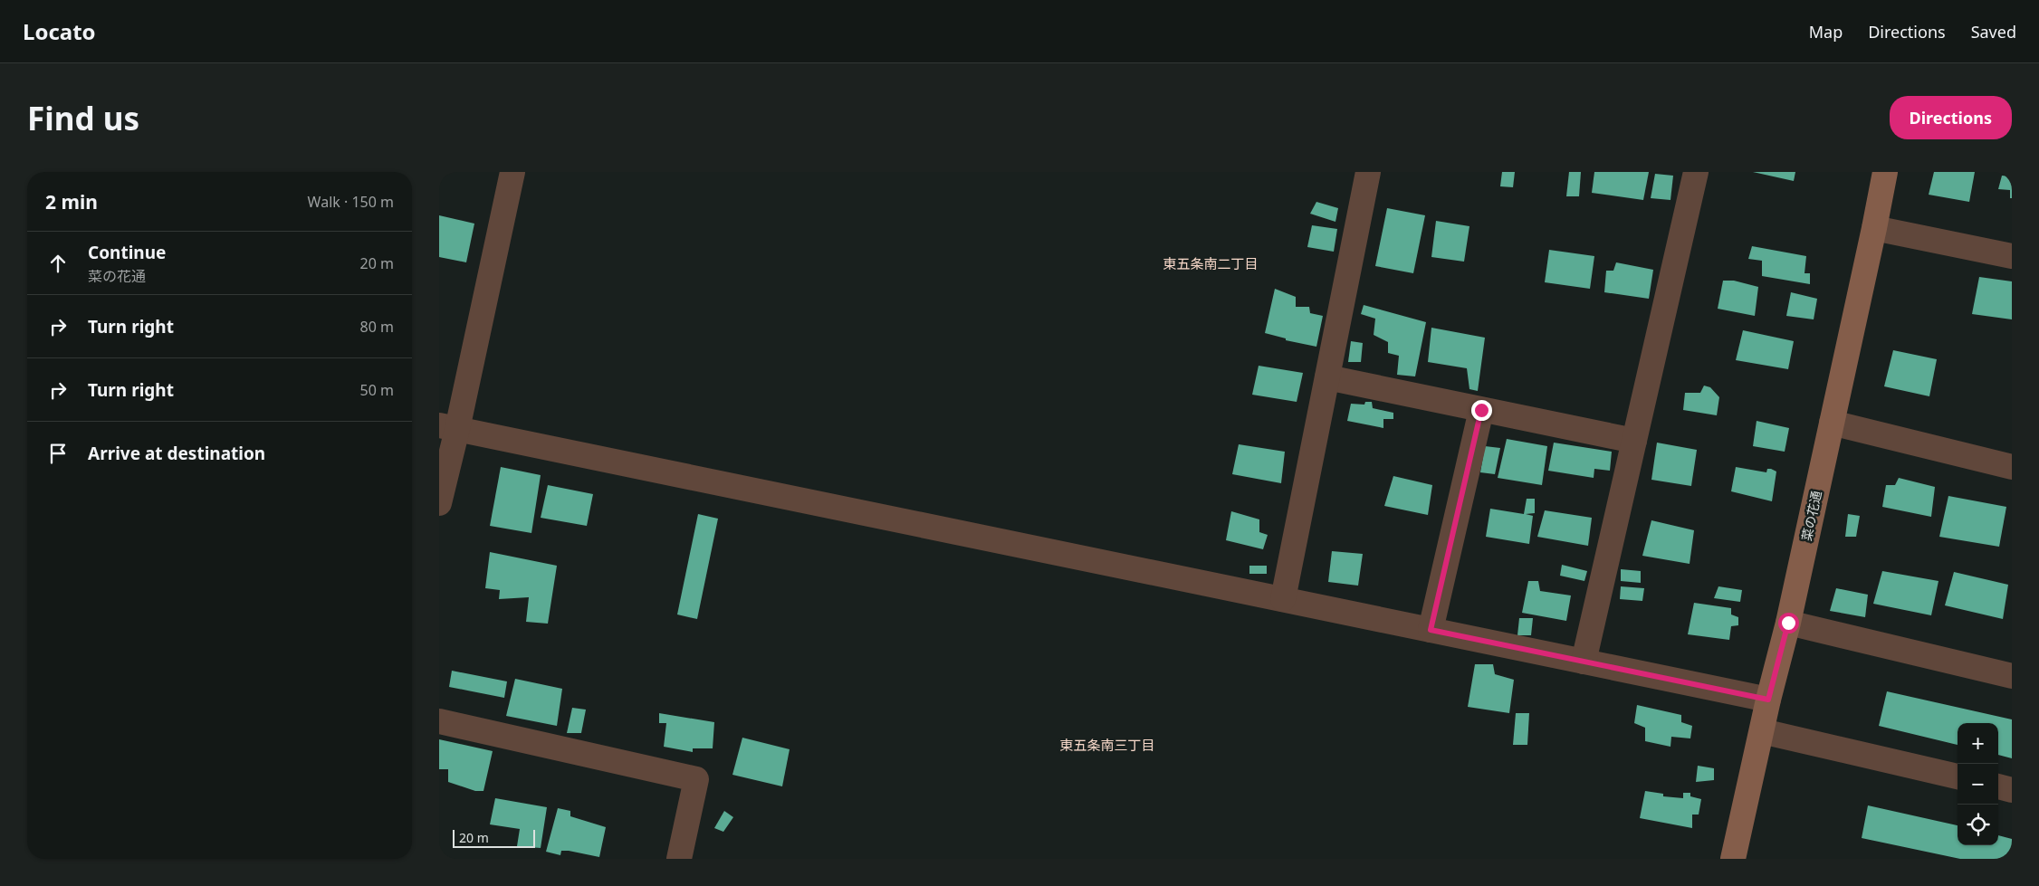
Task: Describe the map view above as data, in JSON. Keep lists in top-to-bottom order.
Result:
{
  "streets": {
    "street": ["菜の花通"]
  },
  "districts": ["東五条南二丁目", "東五条南三丁目"],
  "scale_bar": "20 m",
  "page": {
    "header": "Locato",
    "nav": ["Map", "Directions", "Saved"],
    "buttons": "Directions",
    "title": "Find us",
    "heading": ["2 min", "Walk · 150 m"],
    "list": [
      ["Continue", "菜の花通", "20 m"],
      ["Turn right", "80 m"],
      ["Turn right", "50 m"],
      "Arrive at destination"
    ],
    "map_buttons": ["+", "−"],
    "scale": "20 m"
  }
}
